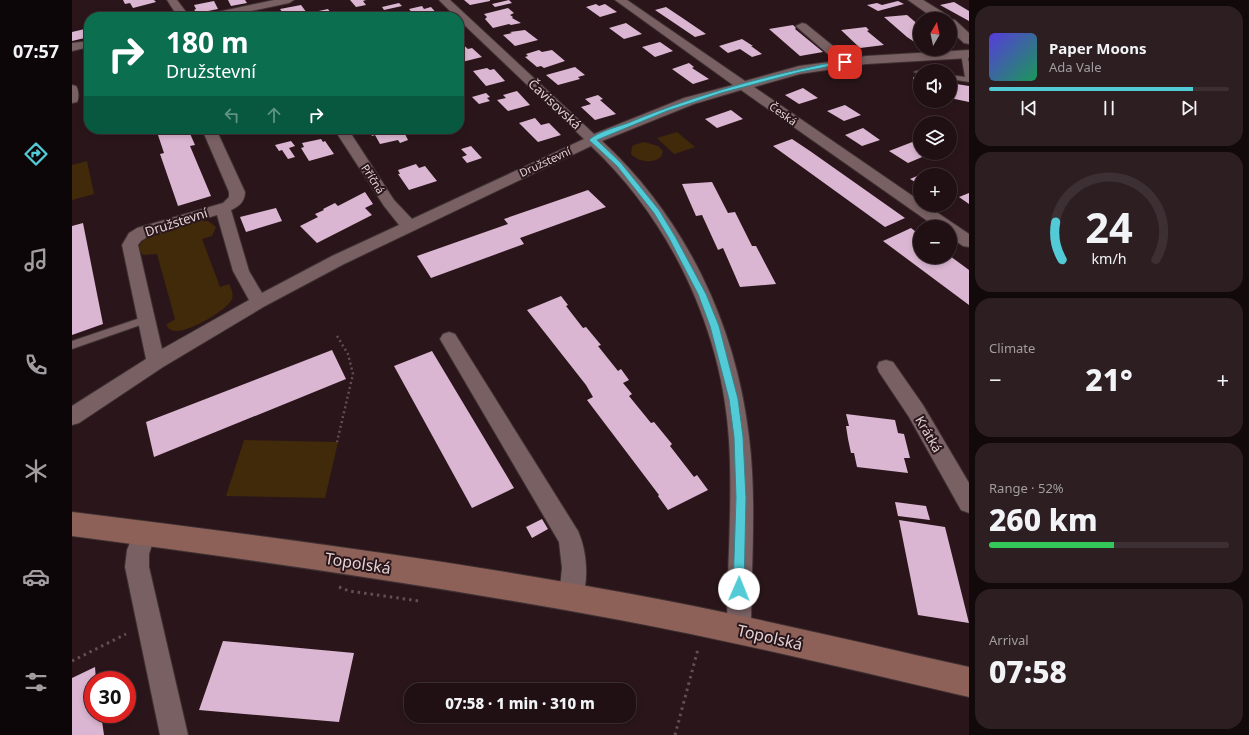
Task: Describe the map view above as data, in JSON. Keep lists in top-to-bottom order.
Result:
{
  "streets": {
    "main road": ["Topolská"],
    "street": [
      "Čavisovská",
      "Česká",
      "Družstevní",
      "Příčná",
      "Krátká"
    ]
  },
  "crossings": [
    ["Čavisovská", "Družstevní"],
    ["Čavisovská", "Topolská"],
    ["Česká", "Družstevní"],
    ["Družstevní", "Příčná"]
  ],
  "north": "top",
  "page": {
    "tabs": "07:57",
    "map_buttons": ["+", "−"],
    "turn": ["180 m", "Družstevní"],
    "song": ["Paper Moons", "Ada Vale"],
    "tile": [
      "Climate",
      ["Range · 52%", "260 km"],
      ["Arrival", "07:58"]
    ],
    "heat": ["−", "21°", "+"],
    "limit": "30",
    "trip": "07:58 · 1 min · 310 m",
    "gauge": ["24", "km/h"]
  }
}
